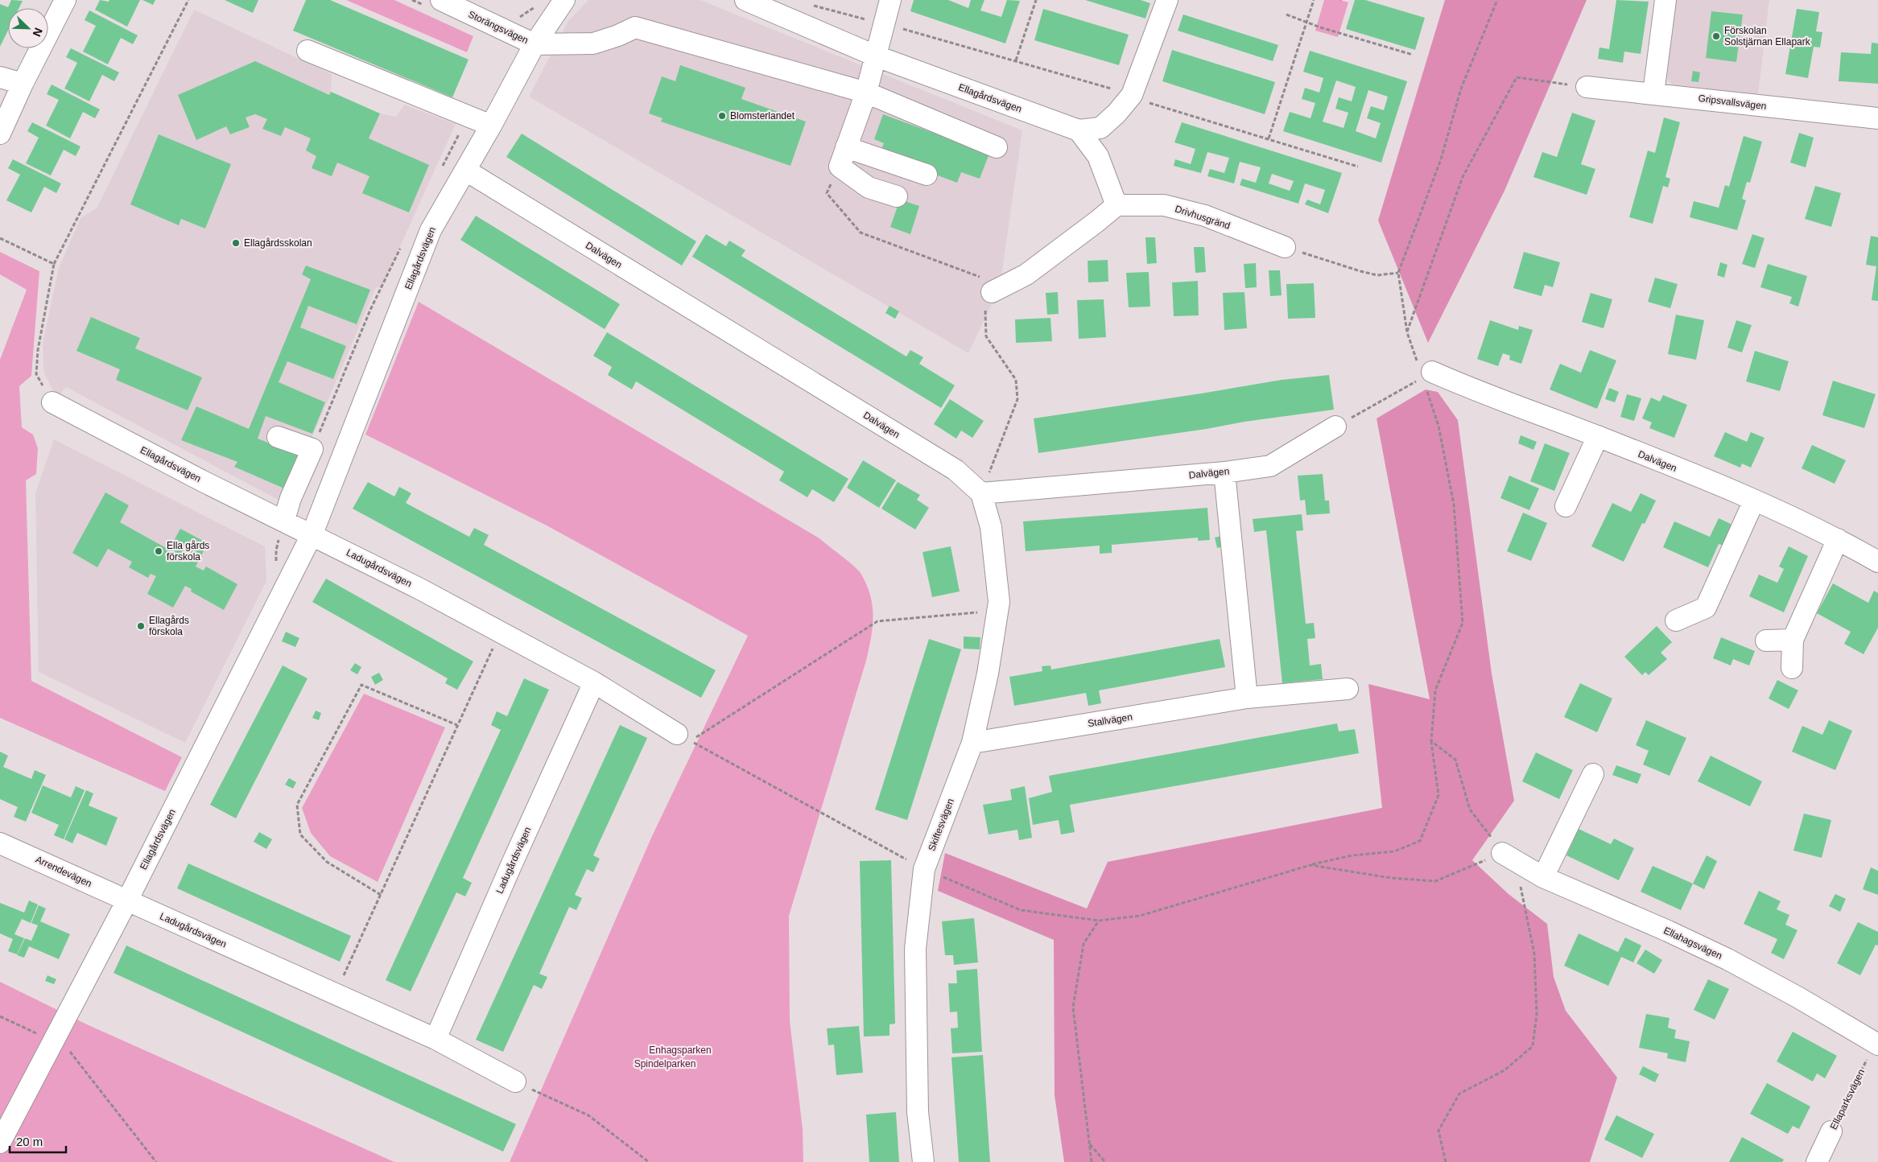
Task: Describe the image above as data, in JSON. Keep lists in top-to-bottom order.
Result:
{
  "streets": {
    "street": [
      "Storängsvägen",
      "Ellagårdsvägen",
      "Gripsvallsvägen",
      "Drivhusgränd",
      "Dalvägen",
      "Ladugårdsvägen",
      "Stallvägen",
      "Skiftesvägen",
      "Arrendevägen",
      "Ellahagsvägen",
      "Ellaparksvägen"
    ]
  },
  "crossings": [
    ["Storängsvägen", "Ellagårdsvägen"],
    ["Ellagårdsvägen", "Dalvägen"],
    ["Ellagårdsvägen", "Ladugårdsvägen"],
    ["Ellagårdsvägen", "Arrendevägen"],
    ["Dalvägen", "Skiftesvägen"],
    ["Ladugårdsvägen", "Arrendevägen"],
    ["Stallvägen", "Skiftesvägen"],
    ["Ellahagsvägen", "Ellaparksvägen"]
  ],
  "parks": ["Enhagsparken", "Spindelparken"],
  "places": [
    "Förskolan Solstjärnan Ellapark",
    "Blomsterlandet",
    "Ellagårdsskolan",
    "Ella gårds förskola",
    "Ellagårds förskola"
  ],
  "scale_bar": "20 m",
  "north": "bottom right"
}
